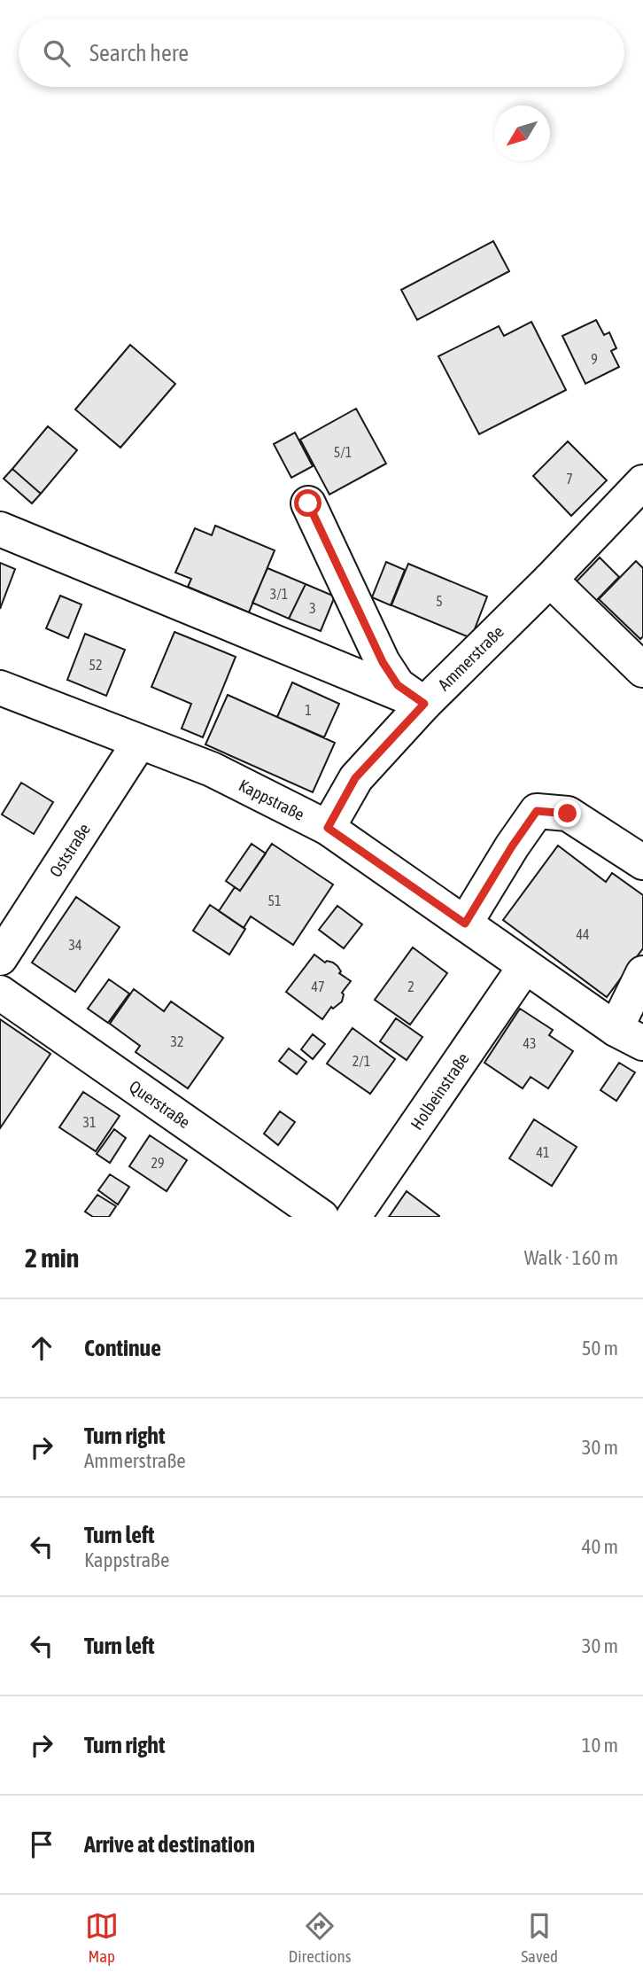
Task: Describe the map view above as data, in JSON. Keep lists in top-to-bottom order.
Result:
{
  "streets": {
    "street": [
      "Ammerstraße",
      "Kappstraße",
      "Oststraße",
      "Holbeinstraße",
      "Querstraße"
    ]
  },
  "crossings": [
    ["Ammerstraße", "Kappstraße"],
    ["Kappstraße", "Oststraße"],
    ["Kappstraße", "Holbeinstraße"]
  ],
  "house_numbers": [
    "9",
    "5/1",
    "7",
    "3/1",
    "5",
    "3",
    "52",
    "1",
    "51",
    "44",
    "34",
    "47",
    "2",
    "32",
    "43",
    "2/1",
    "31",
    "41",
    "29"
  ],
  "north": "bottom left",
  "page": {
    "search": "Search here",
    "heading": ["2 min", "Walk · 160 m"],
    "list": [
      ["Continue", "50 m"],
      ["Turn right", "Ammerstraße", "30 m"],
      ["Turn left", "Kappstraße", "40 m"],
      ["Turn left", "30 m"],
      ["Turn right", "10 m"],
      "Arrive at destination"
    ],
    "nav": ["Map", "Directions", "Saved"]
  }
}
